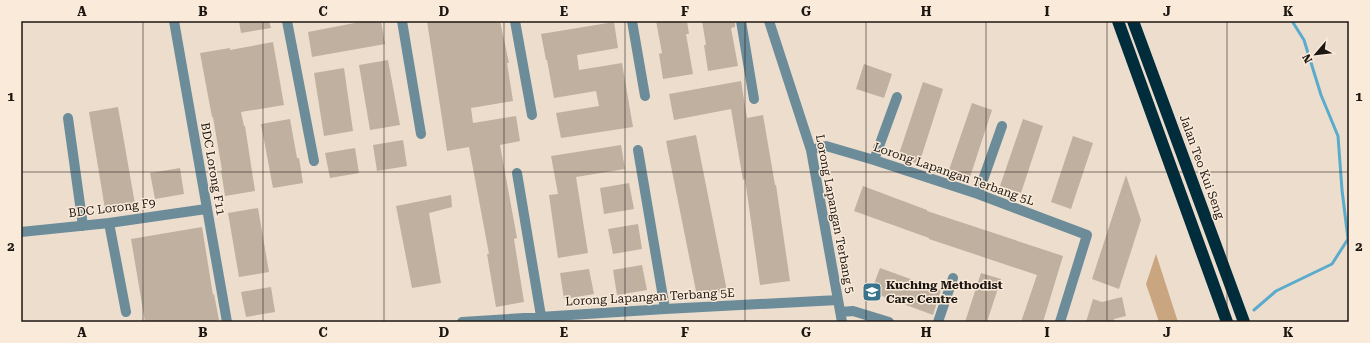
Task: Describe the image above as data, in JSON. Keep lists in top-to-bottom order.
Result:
{
  "streets": {
    "highway": ["Jalan Teo Kui Seng"],
    "street": [
      "BDC Lorong F11",
      "Lorong Lapangan Terbang 5L",
      "BDC Lorong F9",
      "Lorong Lapangan Terbang 5",
      "Lorong Lapangan Terbang 5E"
    ]
  },
  "crossings": [
    ["BDC Lorong F11", "BDC Lorong F9"],
    ["Lorong Lapangan Terbang 5L", "Lorong Lapangan Terbang 5"],
    ["Lorong Lapangan Terbang 5", "Lorong Lapangan Terbang 5E"]
  ],
  "places": {
    "school or university": ["Kuching Methodist Care Centre"]
  },
  "north": "bottom left",
  "grid": {
    "columns": [
      "A",
      "B",
      "C",
      "D",
      "E",
      "F",
      "G",
      "H",
      "I",
      "J",
      "K"
    ],
    "rows": ["1", "2"]
  }
}
